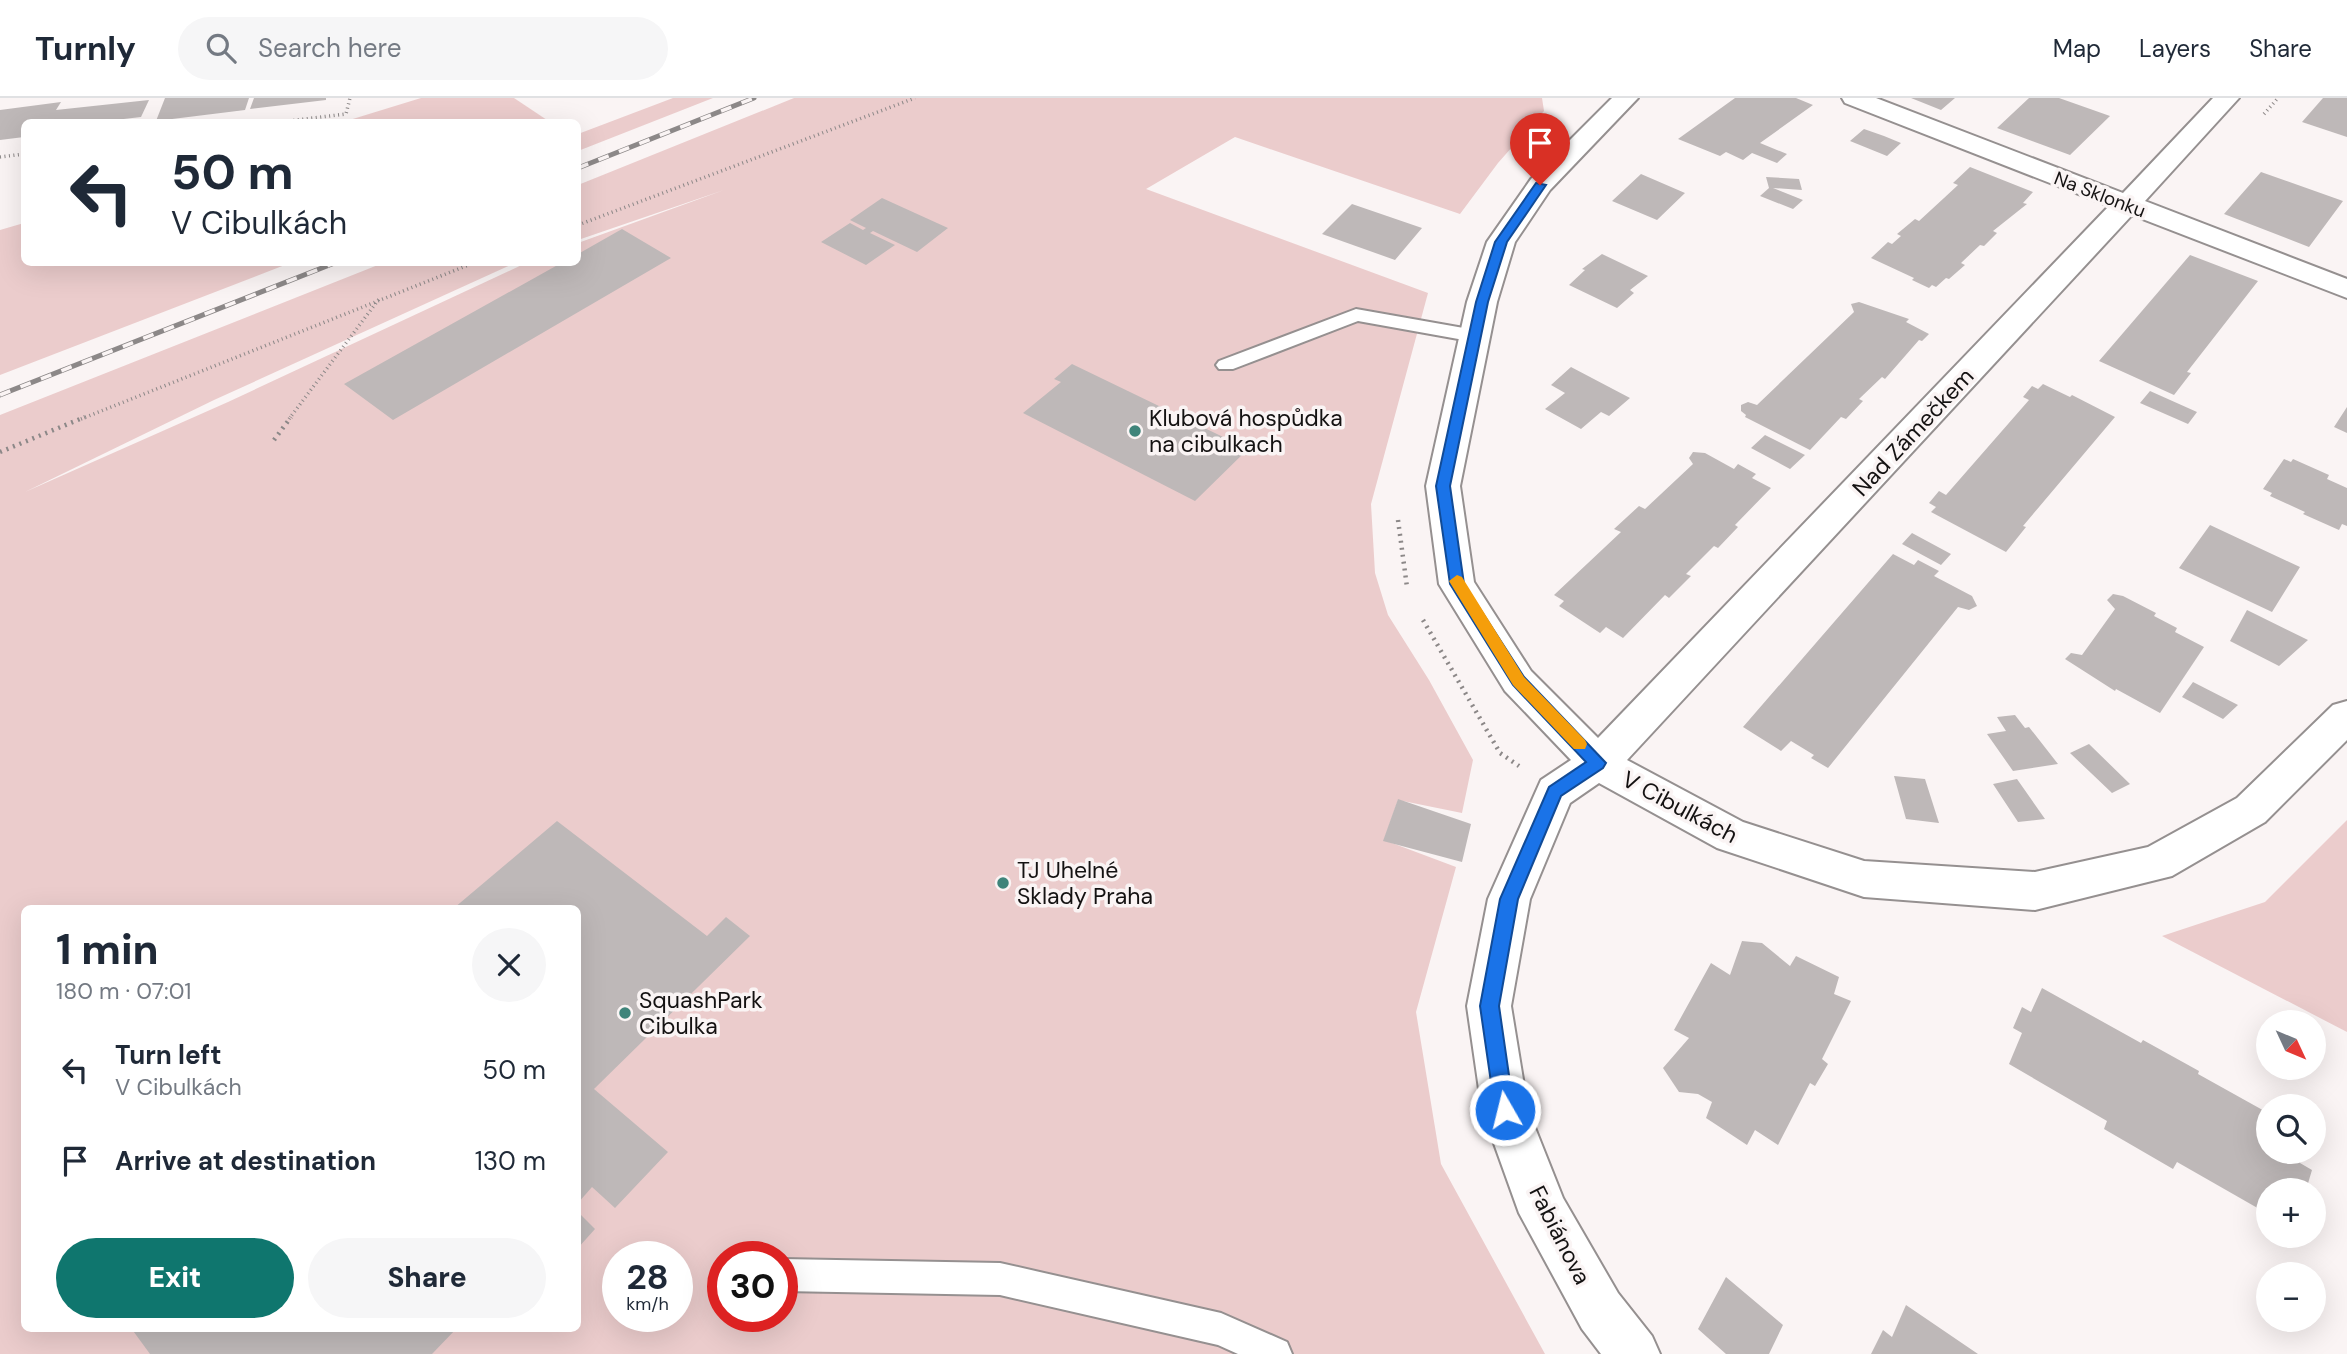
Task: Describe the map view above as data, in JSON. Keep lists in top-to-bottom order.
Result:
{
  "streets": {
    "street": [
      "Na Sklonku",
      "Nad Zámečkem",
      "V Cibulkách",
      "Fabiánova"
    ]
  },
  "crossings": [
    ["Na Sklonku", "Nad Zámečkem"],
    ["Nad Zámečkem", "V Cibulkách"],
    ["Nad Zámečkem", "Fabiánova"],
    ["V Cibulkách", "Fabiánova"]
  ],
  "places": ["Klubová hospůdka na cibulkach", "TJ Uhelné Sklady Praha", "SquashPark Cibulka"],
  "north": "bottom right",
  "page": {
    "header": "Turnly",
    "search": "Search here",
    "nav": ["Map", "Layers", "Share"],
    "turn": ["50 m", "V Cibulkách"],
    "heading": ["1 min", "180 m · 07:01"],
    "map_buttons": ["+", "−"],
    "list": [
      {
        "name": "Turn left",
        "note": "V Cibulkách",
        "value": "50 m"
      },
      {
        "name": "Arrive at destination",
        "value": "130 m"
      }
    ],
    "buttons": ["Exit", "Share"],
    "speed": "28 km/h",
    "limit": "30"
  }
}
